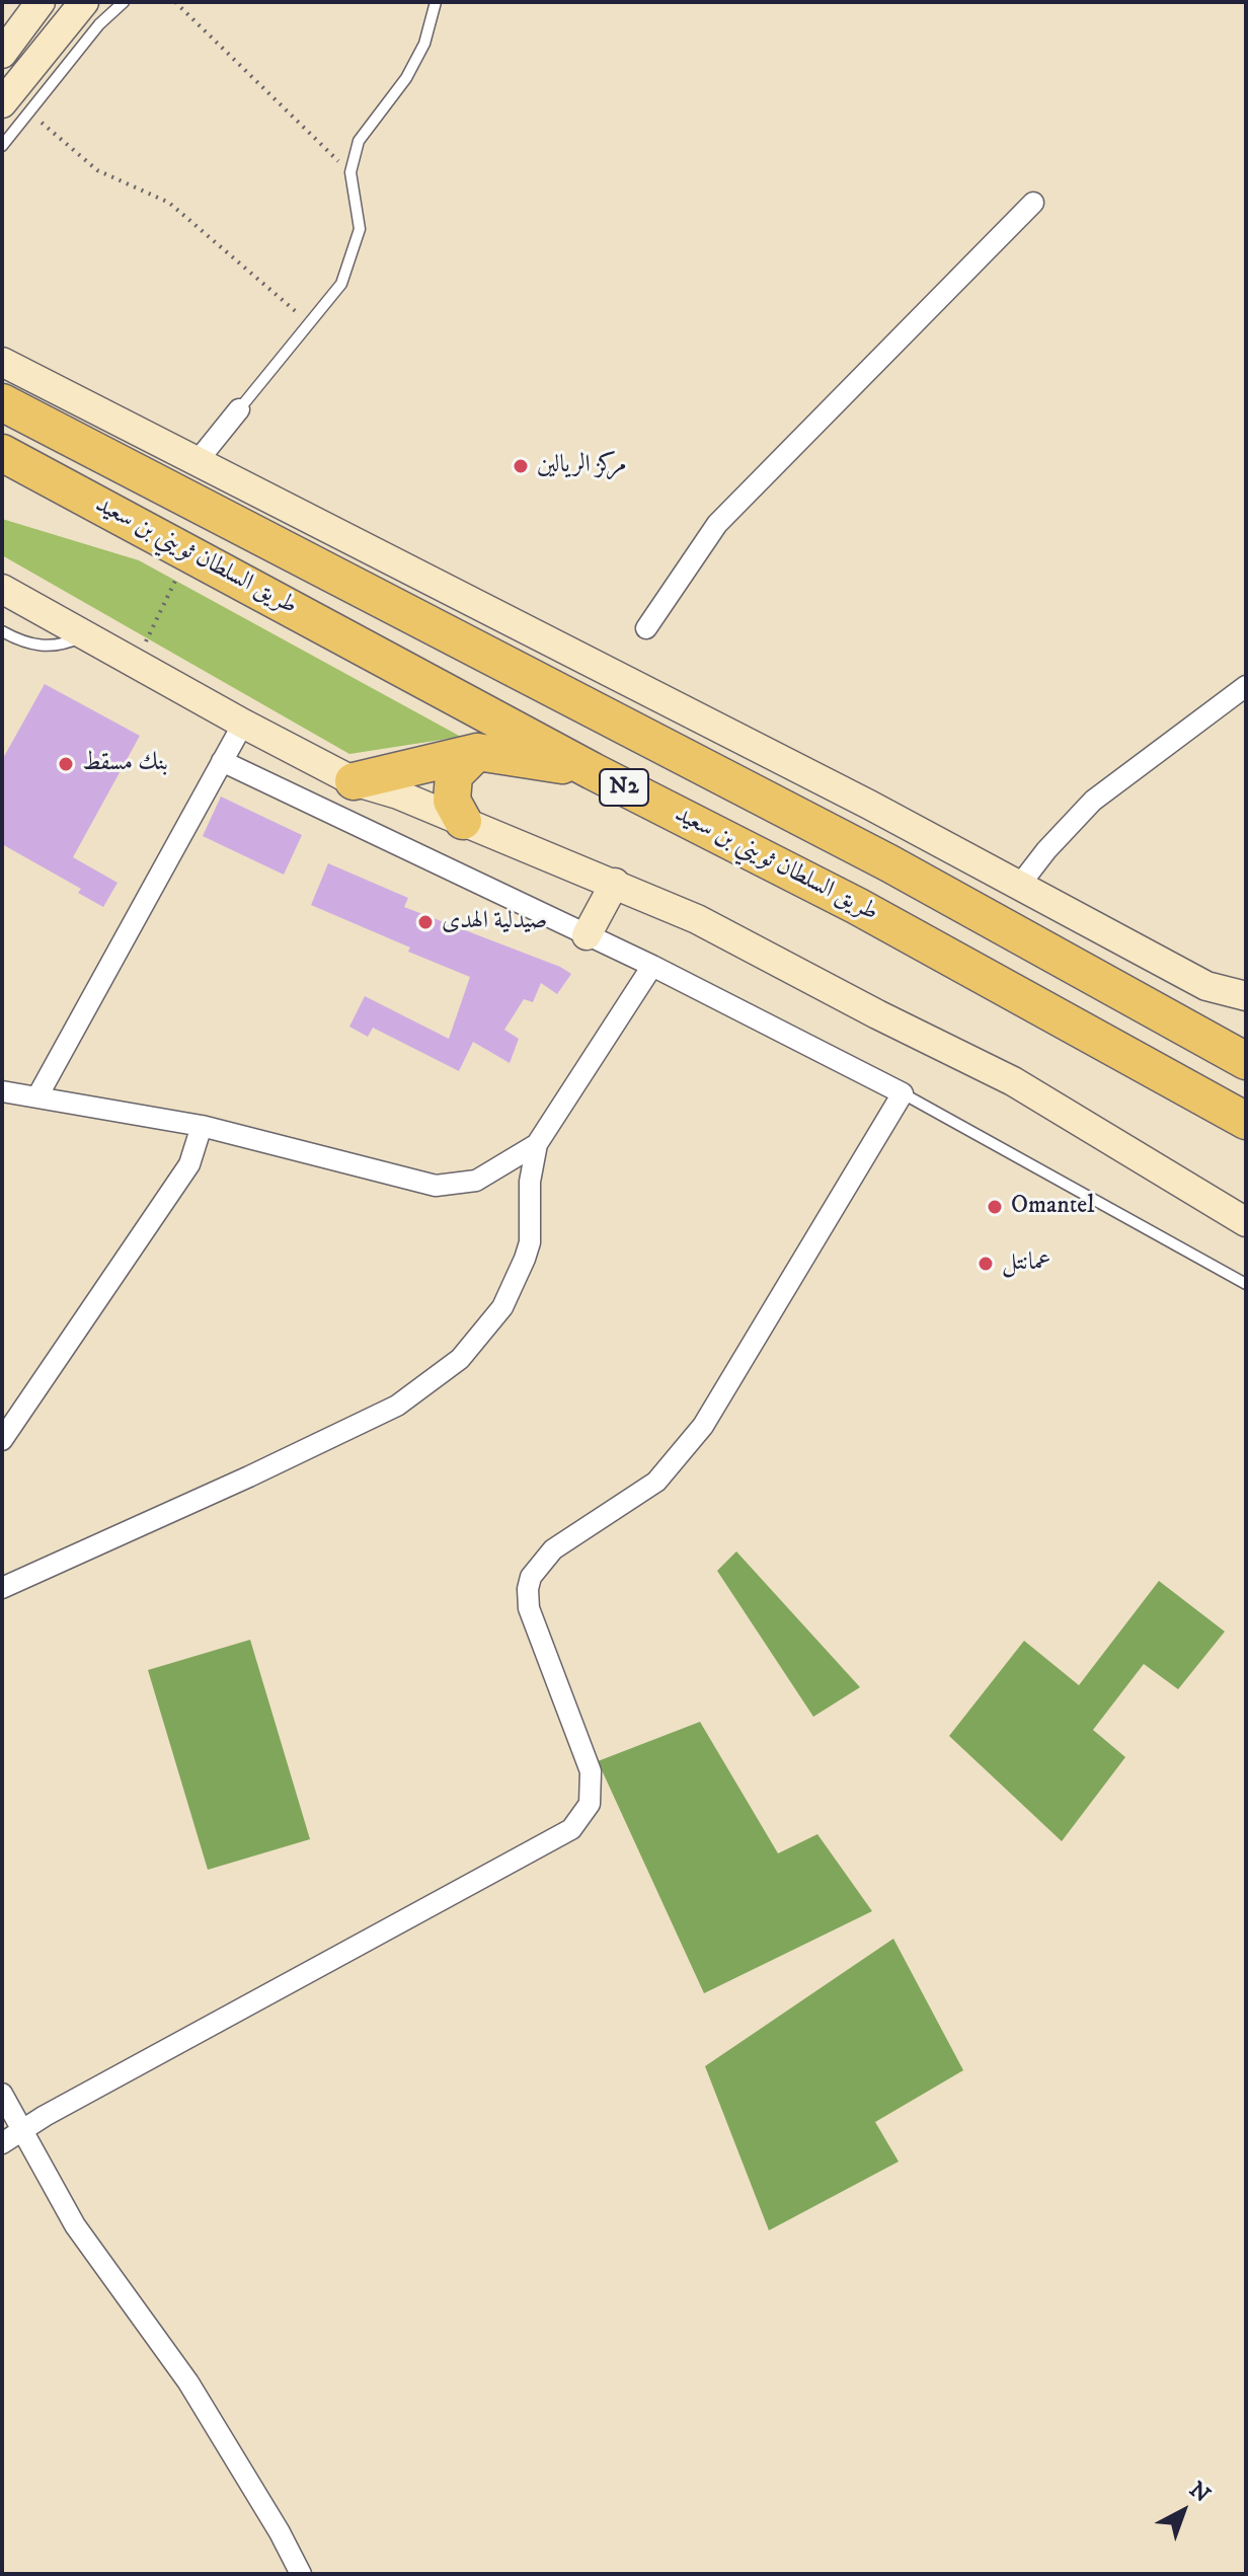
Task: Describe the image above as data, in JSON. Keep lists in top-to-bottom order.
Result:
{
  "streets": {
    "highway": ["طريق السلطان ثويني بن سعيد", "N2"]
  },
  "places": [
    "مركز الريالين",
    "بنك مسقط",
    "صيدلية الهدى",
    "Omantel",
    "عمانتل"
  ],
  "north": "top right"
}
